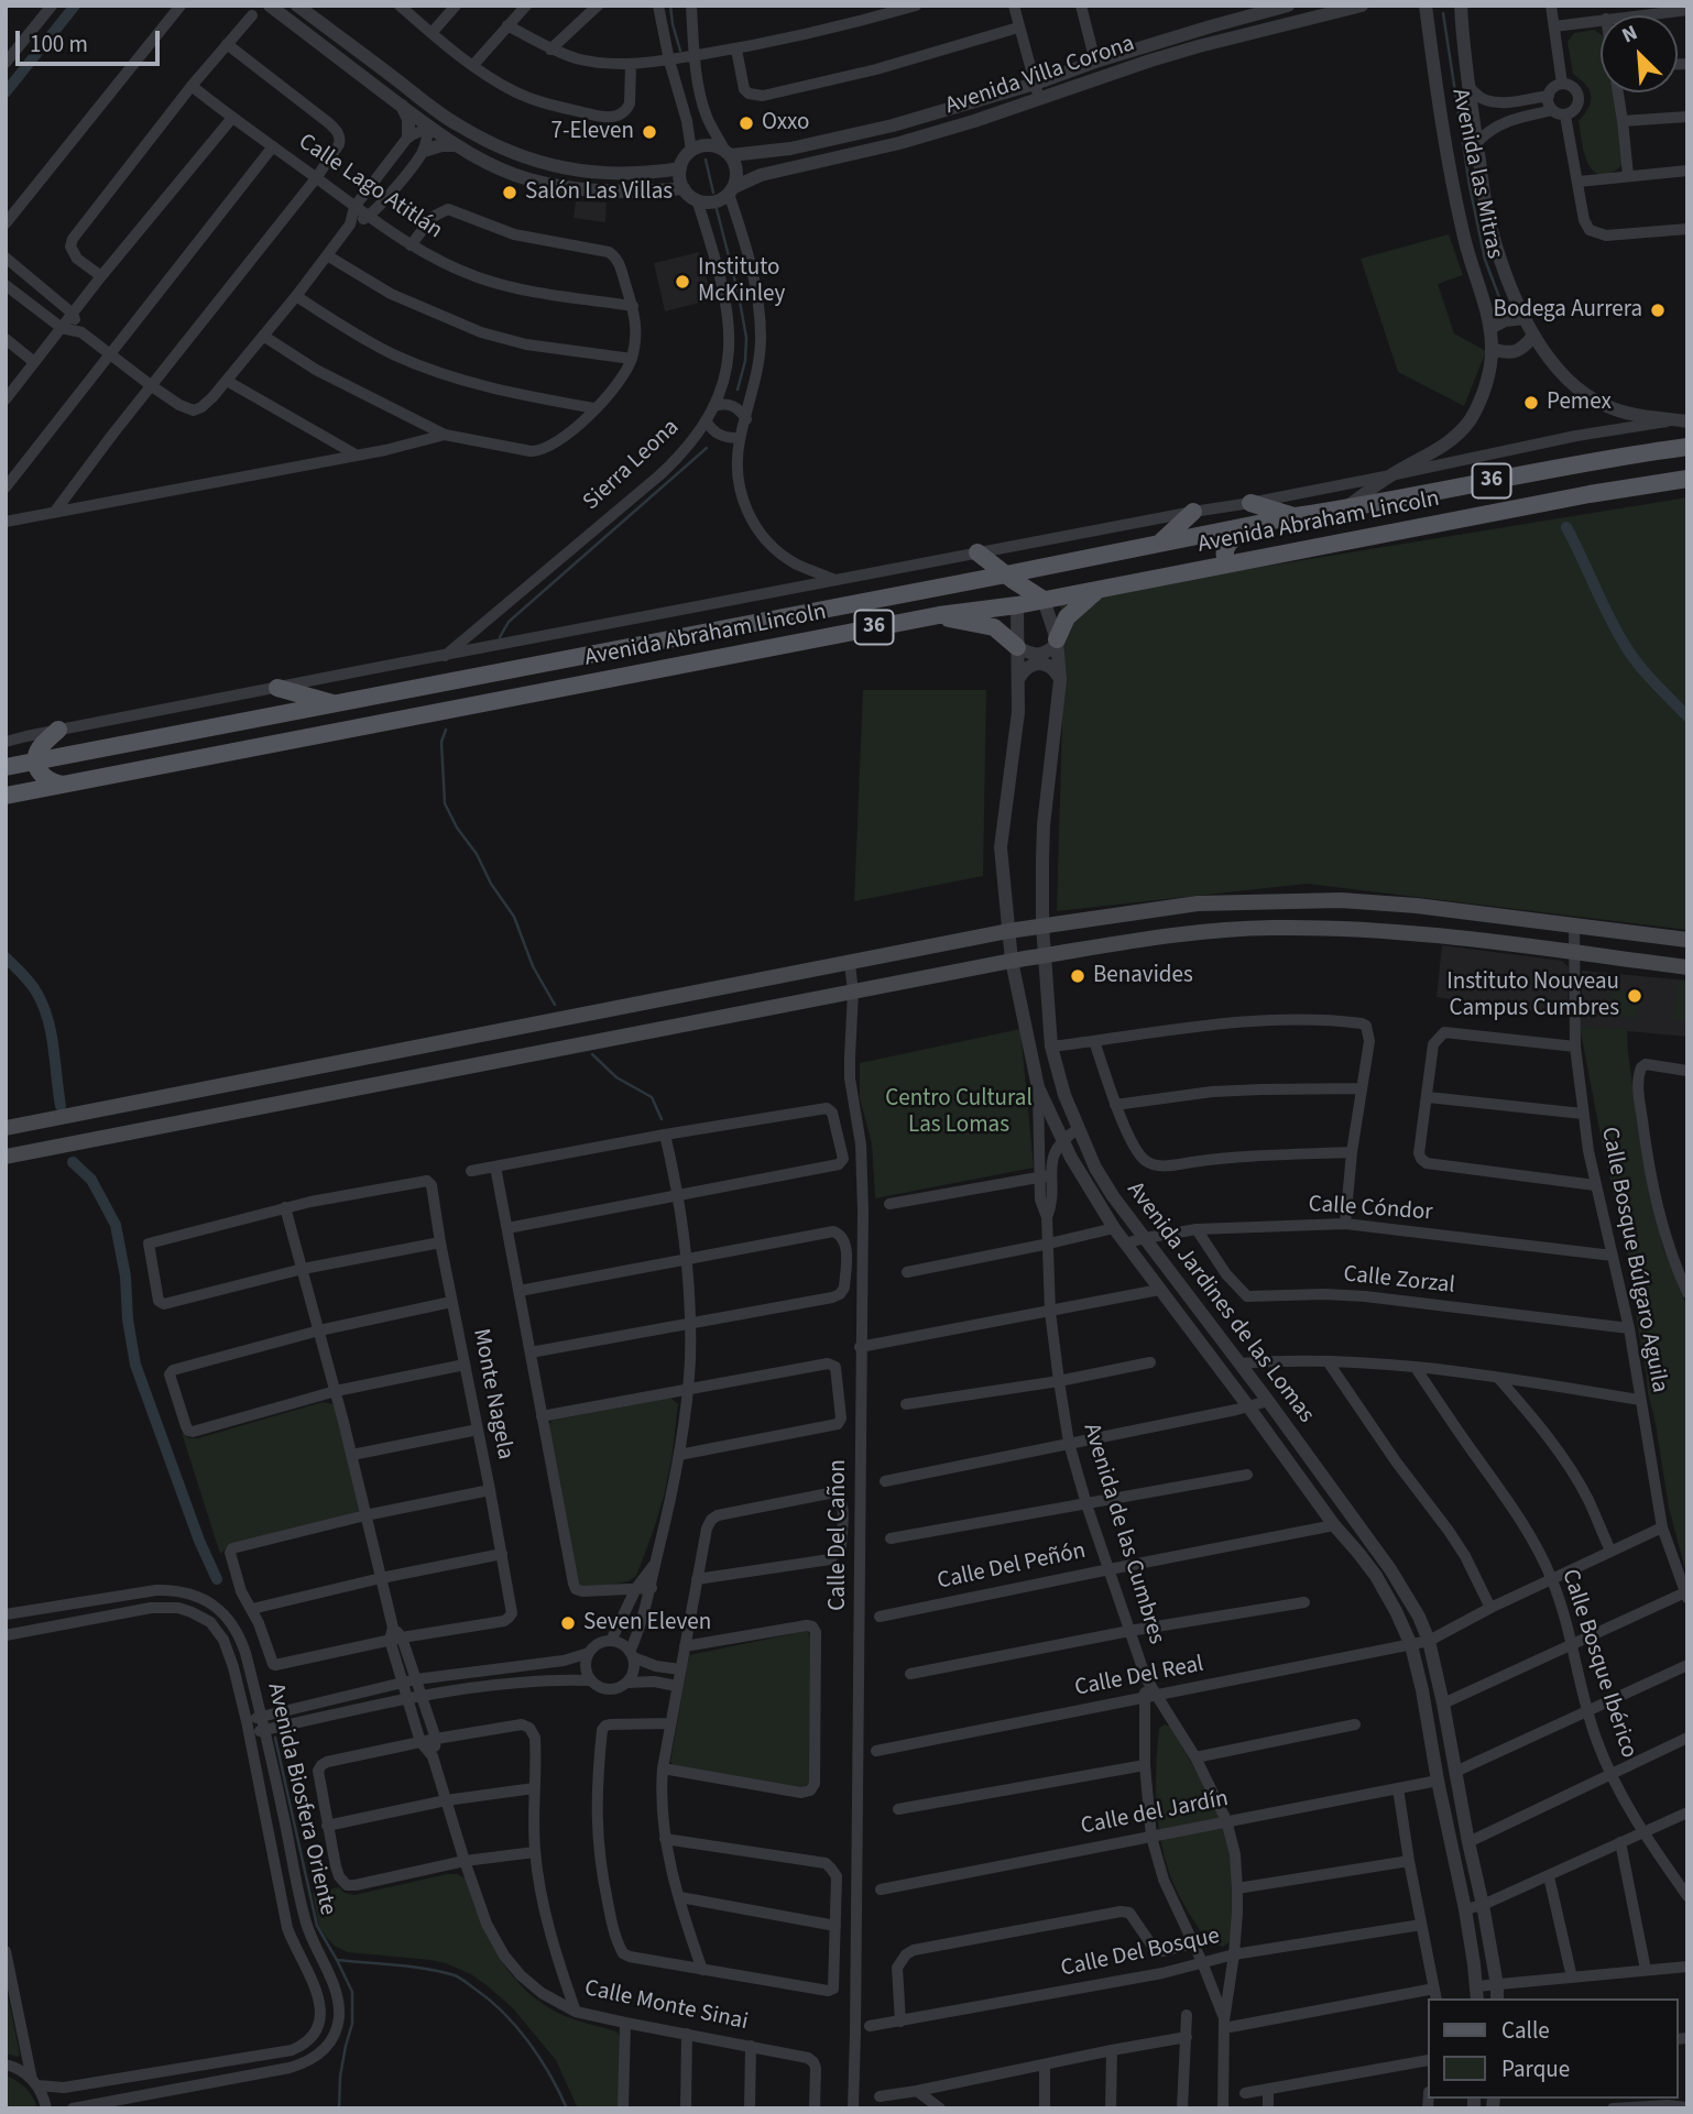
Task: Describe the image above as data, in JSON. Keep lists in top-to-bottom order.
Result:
{
  "streets": {
    "main road": ["36", "Avenida Abraham Lincoln"],
    "street": [
      "Avenida Villa Corona",
      "Avenida las Mitras",
      "Calle Lago Atitlán",
      "Sierra Leona",
      "Calle Cóndor",
      "Calle Bosque Búlgaro Aguila",
      "Calle Zorzal",
      "Avenida Jardines de las Lomas",
      "Monte Nagela",
      "Avenida de las Cumbres",
      "Calle Del Cañon",
      "Calle Del Peñón",
      "Calle Bosque Ibérico",
      "Calle Del Real",
      "Avenida Biosfera Oriente",
      "Calle del Jardín",
      "Calle Del Bosque",
      "Calle Monte Sinai"
    ]
  },
  "crossings": [
    ["Avenida Villa Corona", "Sierra Leona"],
    ["Avenida las Mitras", "36"],
    ["Avenida Abraham Lincoln", "Avenida Jardines de las Lomas"],
    ["Calle Cóndor", "Calle Bosque Búlgaro Aguila"],
    ["Calle Cóndor", "Calle Zorzal"],
    ["Calle Cóndor", "Avenida Jardines de las Lomas"],
    ["Calle Bosque Búlgaro Aguila", "Calle Zorzal"],
    ["Calle Bosque Búlgaro Aguila", "Calle Del Real"],
    ["Avenida Jardines de las Lomas", "Avenida de las Cumbres"],
    ["Avenida Jardines de las Lomas", "Calle Del Peñón"],
    ["Avenida Jardines de las Lomas", "Calle Del Real"],
    ["Avenida Jardines de las Lomas", "Calle del Jardín"],
    ["Avenida de las Cumbres", "Calle Del Peñón"],
    ["Avenida de las Cumbres", "Calle Del Real"],
    ["Avenida de las Cumbres", "Calle del Jardín"],
    ["Avenida de las Cumbres", "Calle Del Bosque"],
    ["Calle Bosque Ibérico", "Calle Del Real"]
  ],
  "parks": ["Centro Cultural Las Lomas"],
  "places": [
    "Oxxo",
    "7-Eleven",
    "Salón Las Villas",
    "Instituto McKinley",
    "Bodega Aurrera",
    "Pemex",
    "Benavides",
    "Instituto Nouveau Campus Cumbres",
    "Seven Eleven"
  ],
  "legend": ["Calle", "Parque"],
  "scale_bar": "100 m",
  "north": "top left"
}
